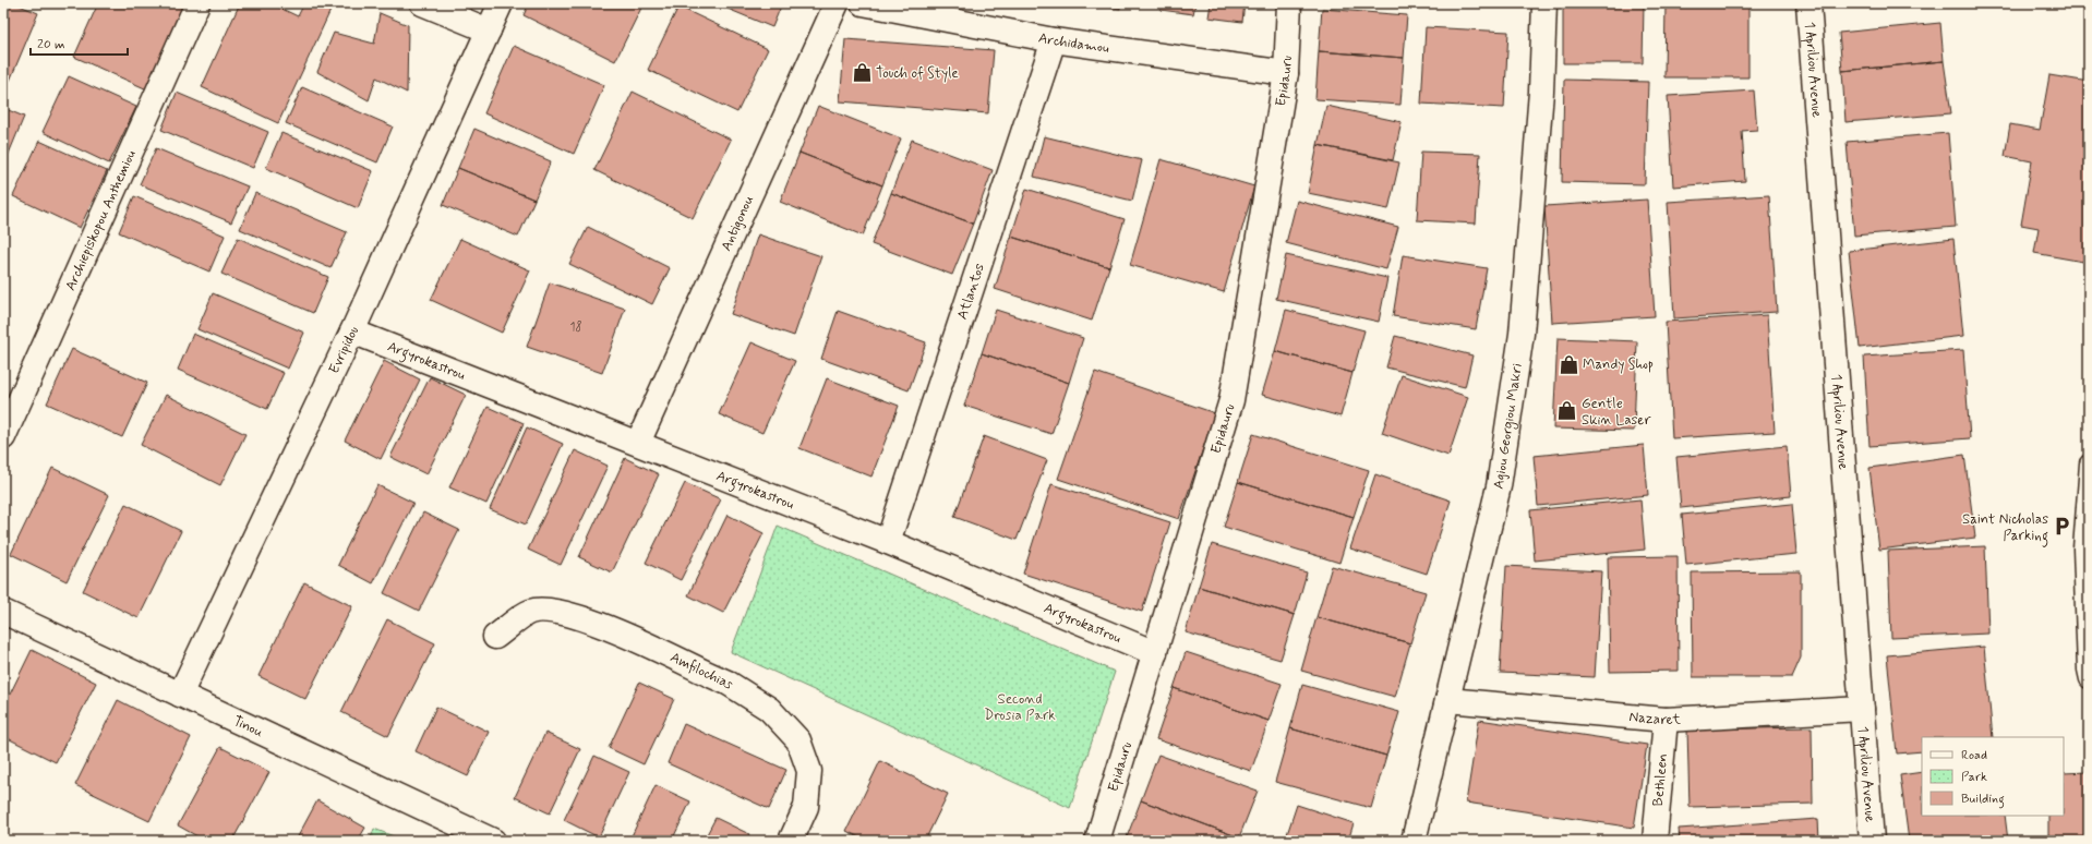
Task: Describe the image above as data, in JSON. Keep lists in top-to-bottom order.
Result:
{
  "streets": {
    "street": [
      "Archidamou",
      "1 Apriliou Avenue",
      "Epidauru",
      "Archiepiskopou Anthemiou",
      "Antigonou",
      "Atlantos",
      "Evripidou",
      "Argyrokastrou",
      "Agiou Georgiou Makri",
      "Amfilochias",
      "Nazaret",
      "Tinou",
      "Bethleen"
    ]
  },
  "crossings": [
    ["Archidamou", "Epidauru"],
    ["Archidamou", "Atlantos"],
    ["1 Apriliou Avenue", "Nazaret"],
    ["Epidauru", "Argyrokastrou"],
    ["Antigonou", "Argyrokastrou"],
    ["Atlantos", "Argyrokastrou"],
    ["Evripidou", "Argyrokastrou"],
    ["Evripidou", "Tinou"],
    ["Agiou Georgiou Makri", "Nazaret"],
    ["Nazaret", "Bethleen"]
  ],
  "parks": ["Second Drosia Park"],
  "places": {
    "shop": ["Touch of Style", "Mandy Shop", "Gentle Skin Laser"],
    "parking": ["Saint Nicholas Parking"]
  },
  "house_numbers": ["18"],
  "legend": ["Road", "Park", "Building"],
  "scale_bar": "20 m"
}
